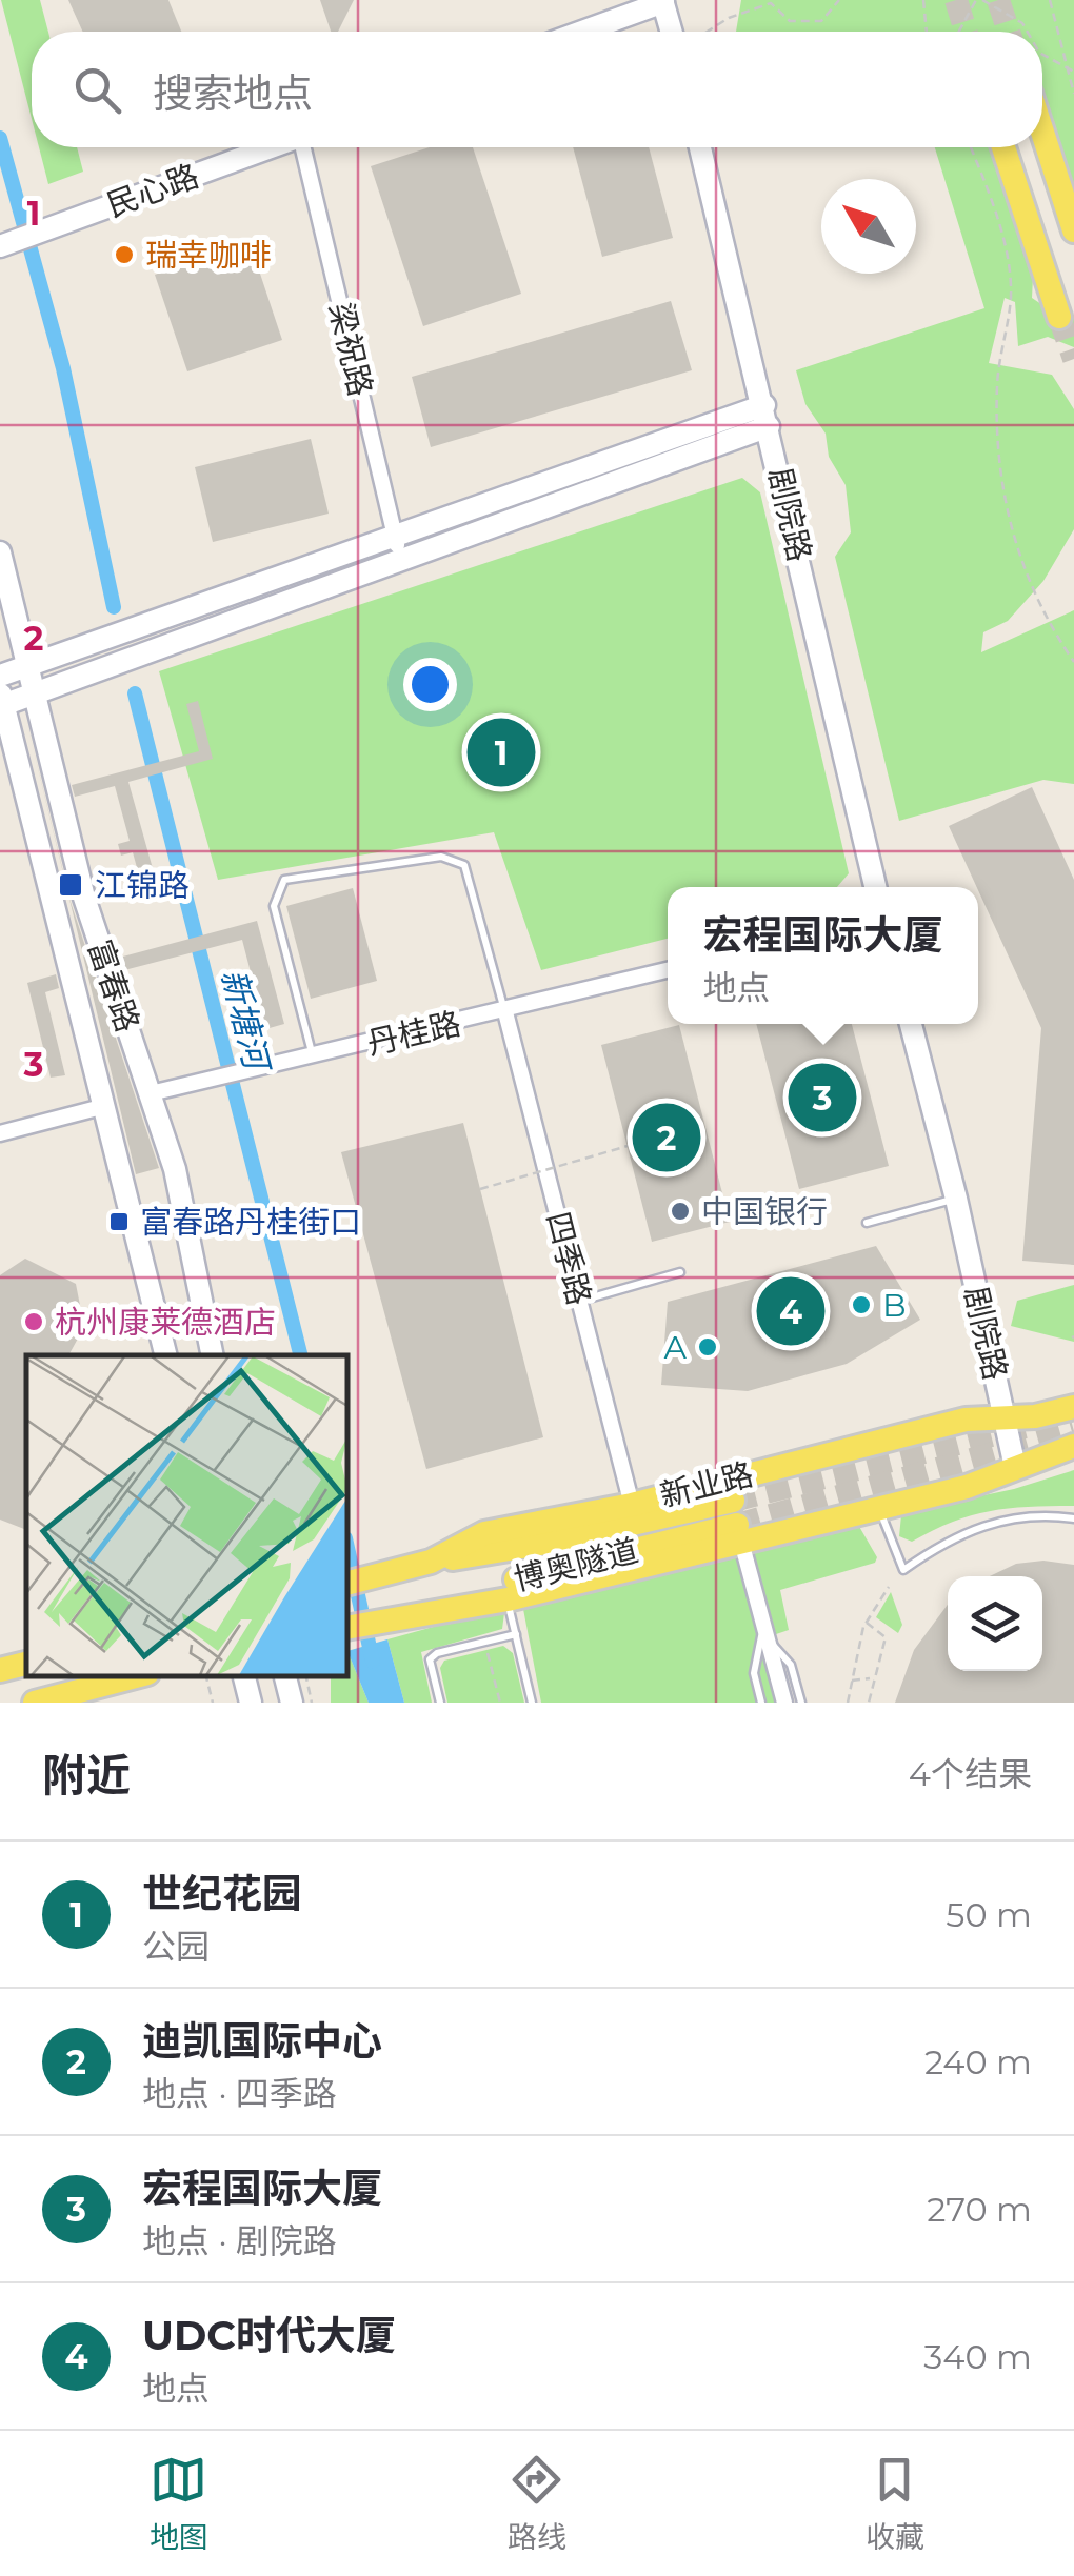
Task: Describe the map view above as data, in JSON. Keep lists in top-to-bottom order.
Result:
{
  "streets": {
    "main road": ["新业路", "博奥隧道"],
    "street": [
      "民心路",
      "梁祝路",
      "剧院路",
      "富春路",
      "丹桂路",
      "四季路"
    ]
  },
  "crossings": [
    ["剧院路", "新业路"],
    ["富春路", "丹桂路"],
    ["丹桂路", "四季路"],
    ["四季路", "新业路"],
    ["新业路", "博奥隧道"]
  ],
  "water": ["新塘河"],
  "places": {
    "other": [
      "瑞幸咖啡",
      "中国银行",
      "B",
      "杭州康莱德酒店",
      "A"
    ],
    "transit": ["江锦路", "富春路丹桂街口"]
  },
  "north": "top left",
  "page": {
    "search": "搜索地点",
    "pins": [
      "1",
      "3",
      "2",
      "4"
    ],
    "popup": ["宏程国际大厦", "地点"],
    "heading": ["附近", "4个结果"],
    "list": [
      {
        "mark": "1",
        "name": "世纪花园",
        "note": "公园",
        "value": "50 m"
      },
      {
        "mark": "2",
        "name": "迪凯国际中心",
        "note": "地点 · 四季路",
        "value": "240 m"
      },
      {
        "mark": "3",
        "name": "宏程国际大厦",
        "note": "地点 · 剧院路",
        "value": "270 m"
      },
      {
        "mark": "4",
        "name": "UDC时代大厦",
        "note": "地点",
        "value": "340 m"
      }
    ],
    "nav": ["地图", "路线", "收藏"]
  },
  "grid": {
    "rows": ["1", "2", "3"]
  }
}
